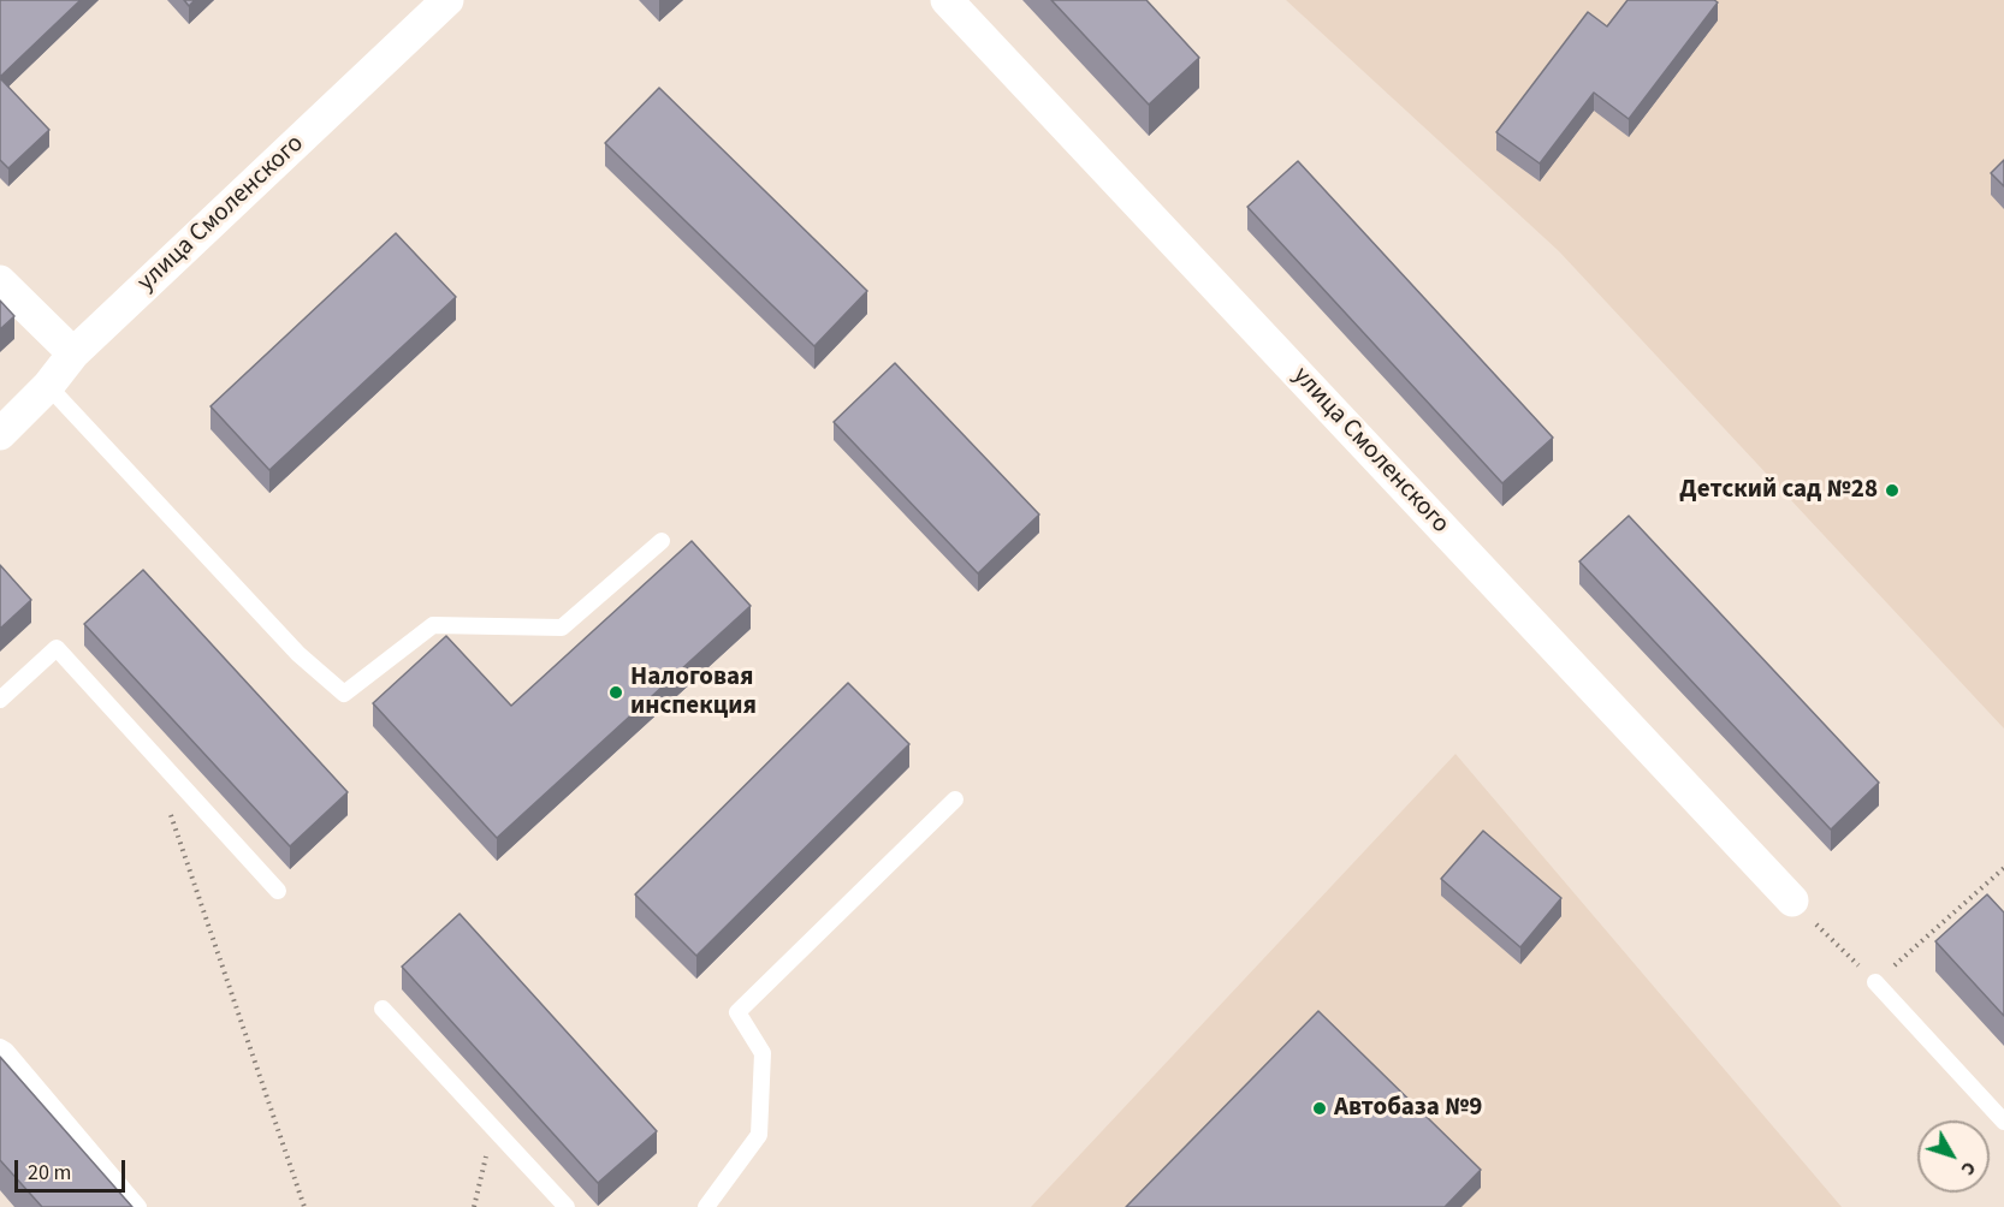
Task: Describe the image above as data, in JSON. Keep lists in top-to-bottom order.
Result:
{
  "streets": {
    "street": ["улица Смоленского"]
  },
  "places": ["Детский сад №28", "Налоговая инспекция", "Автобаза №9"],
  "scale_bar": "20 m",
  "north": "bottom right"
}
